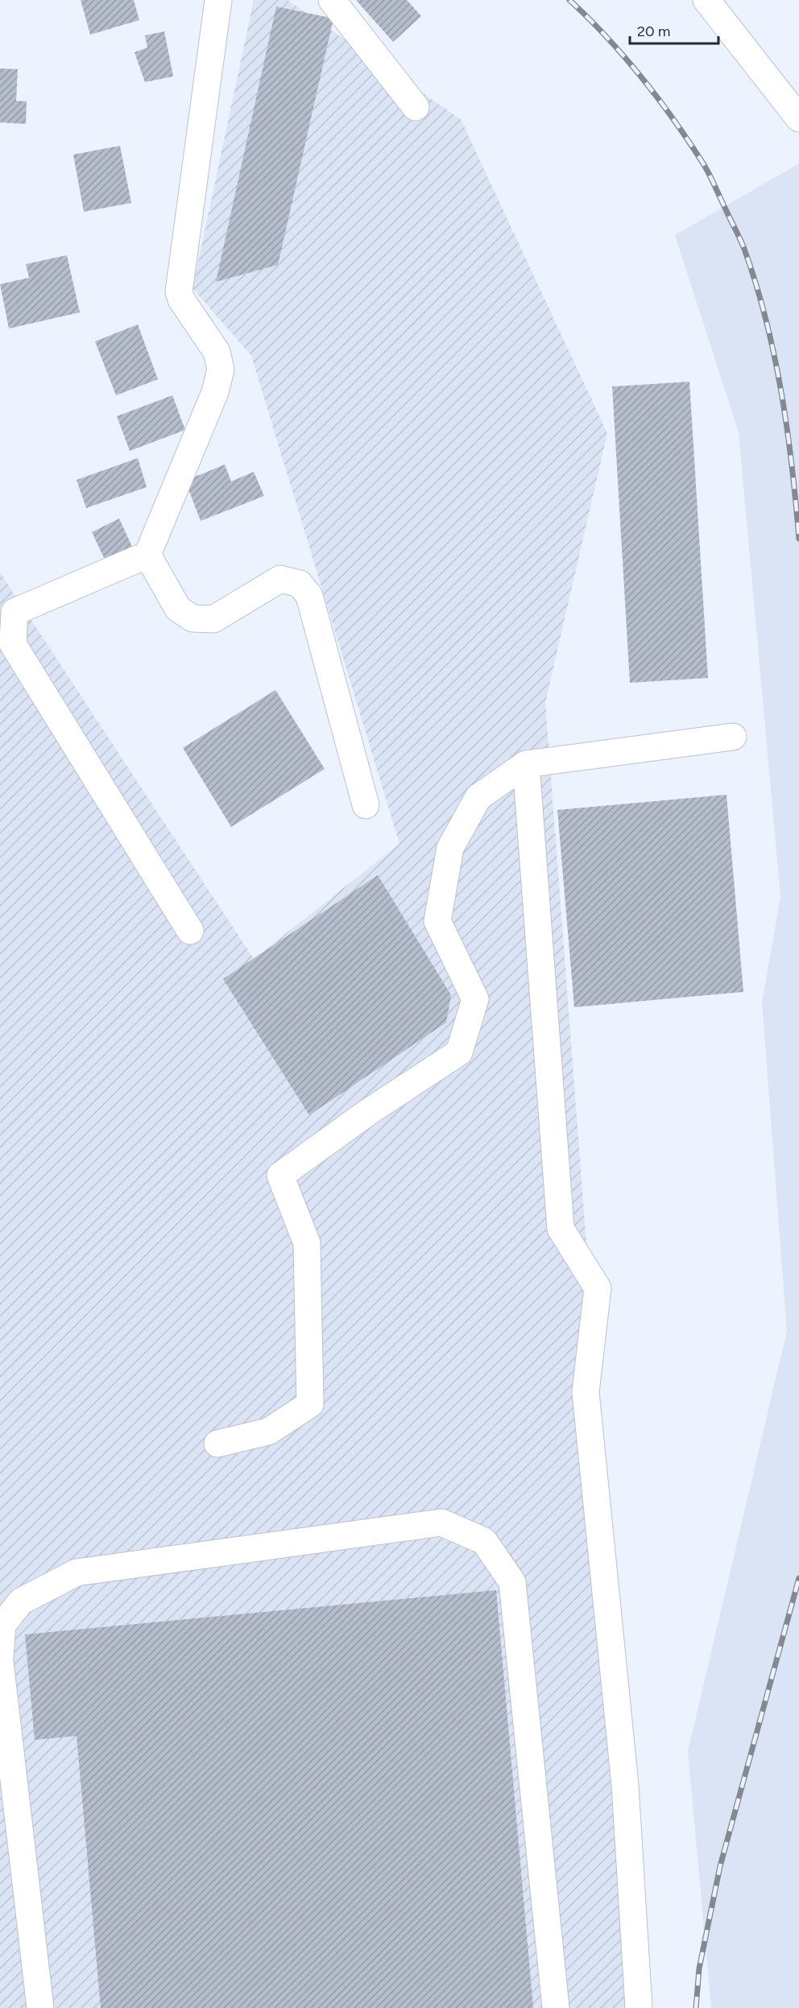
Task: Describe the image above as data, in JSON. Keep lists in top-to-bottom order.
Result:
{
  "scale_bar": "20 m"
}
